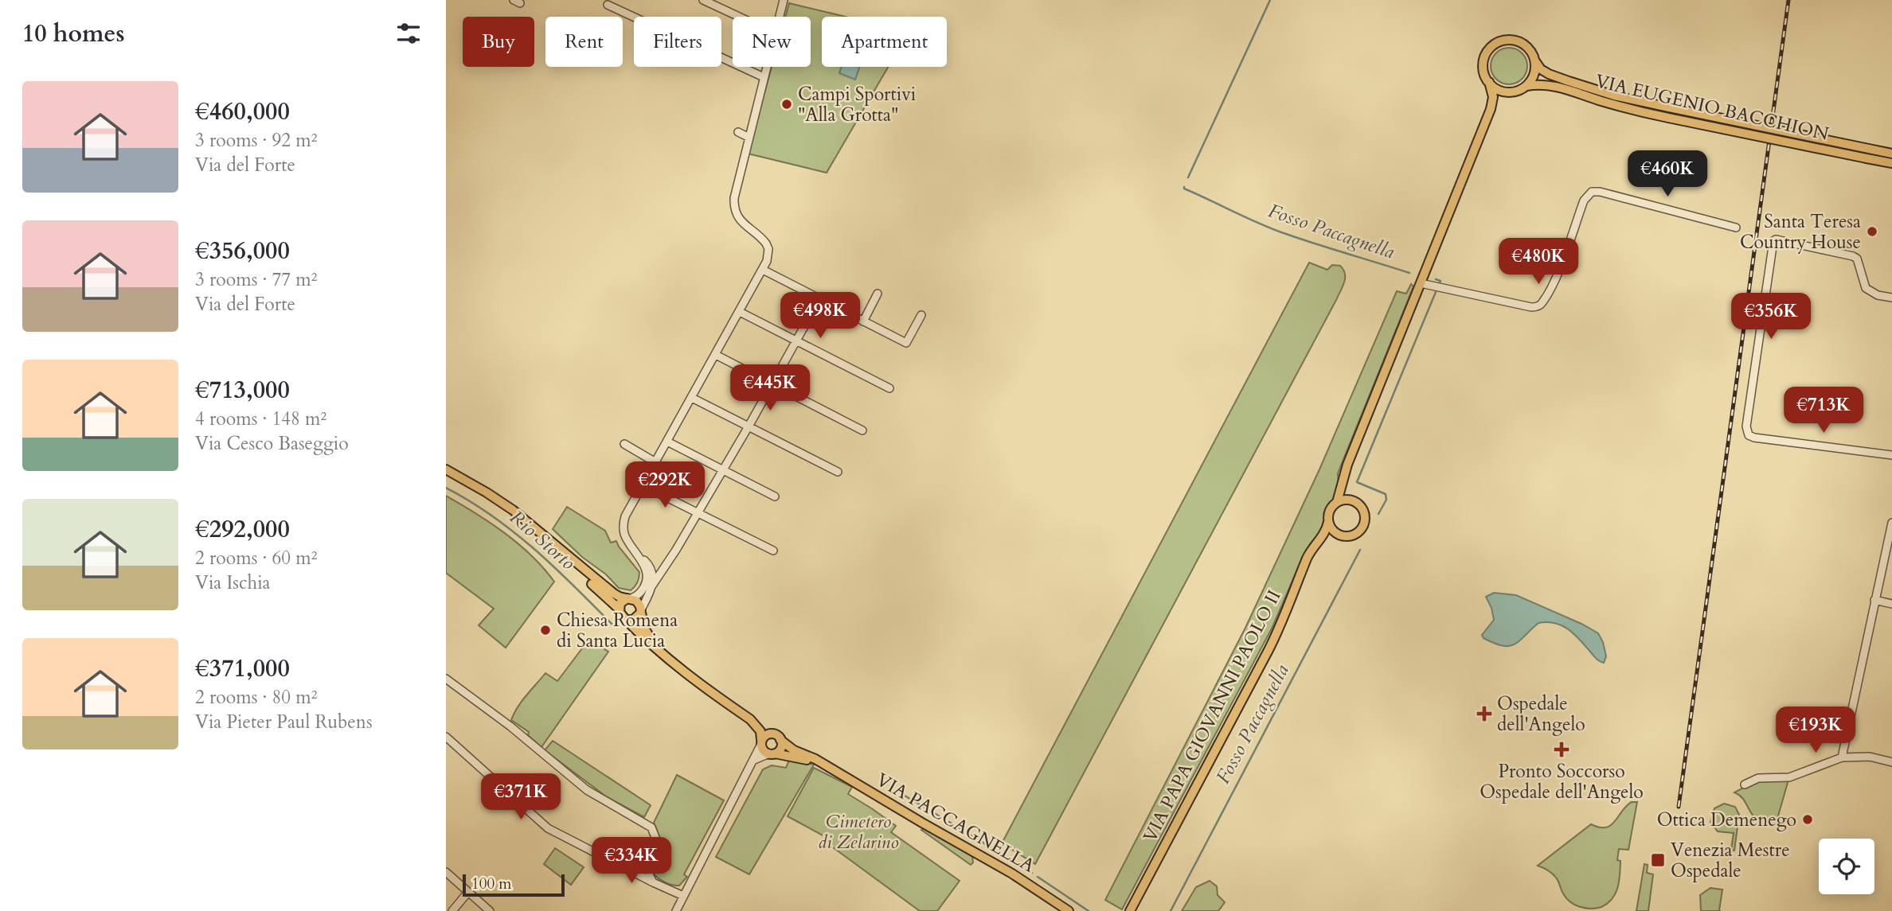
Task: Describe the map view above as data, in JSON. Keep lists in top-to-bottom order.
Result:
{
  "streets": {
    "main road": ["VIA EUGENIO BACCHION", "VIA PAPA GIOVANNI PAOLO II", "VIA PACCAGNELLA"]
  },
  "water": ["Fosso Paccagnella", "Rio Storto"],
  "parks": ["Cimetero di Zelarino"],
  "places": {
    "other": [
      "Campi Sportivi \"Alla Grotta\"",
      "Santa Teresa Country House",
      "Chiesa Romena di Santa Lucia",
      "Ottica Demenego"
    ],
    "health": ["Ospedale dell'Angelo", "Pronto Soccorso Ospedale dell'Angelo"],
    "transit": ["Venezia Mestre Ospedale"]
  },
  "scale_bar": "100 m",
  "page": {
    "heading": "10 homes",
    "chip": [
      "Buy",
      "Rent",
      "Filters",
      "New",
      "Apartment"
    ],
    "list": [
      {
        "name": "€460,000",
        "note": "3 rooms · 92 m² · Via del Forte"
      },
      {
        "name": "€356,000",
        "note": "3 rooms · 77 m² · Via del Forte"
      },
      {
        "name": "€713,000",
        "note": "4 rooms · 148 m² · Via Cesco Baseggio"
      },
      {
        "name": "€292,000",
        "note": "2 rooms · 60 m² · Via Ischia"
      },
      {
        "name": "€371,000",
        "note": "2 rooms · 80 m² · Via Pieter Paul Rubens"
      }
    ],
    "price": [
      "€460K",
      "€480K",
      "€498K",
      "€356K",
      "€445K",
      "€713K",
      "€292K",
      "€193K",
      "€371K",
      "€334K"
    ],
    "scale": "100 m"
  }
}
